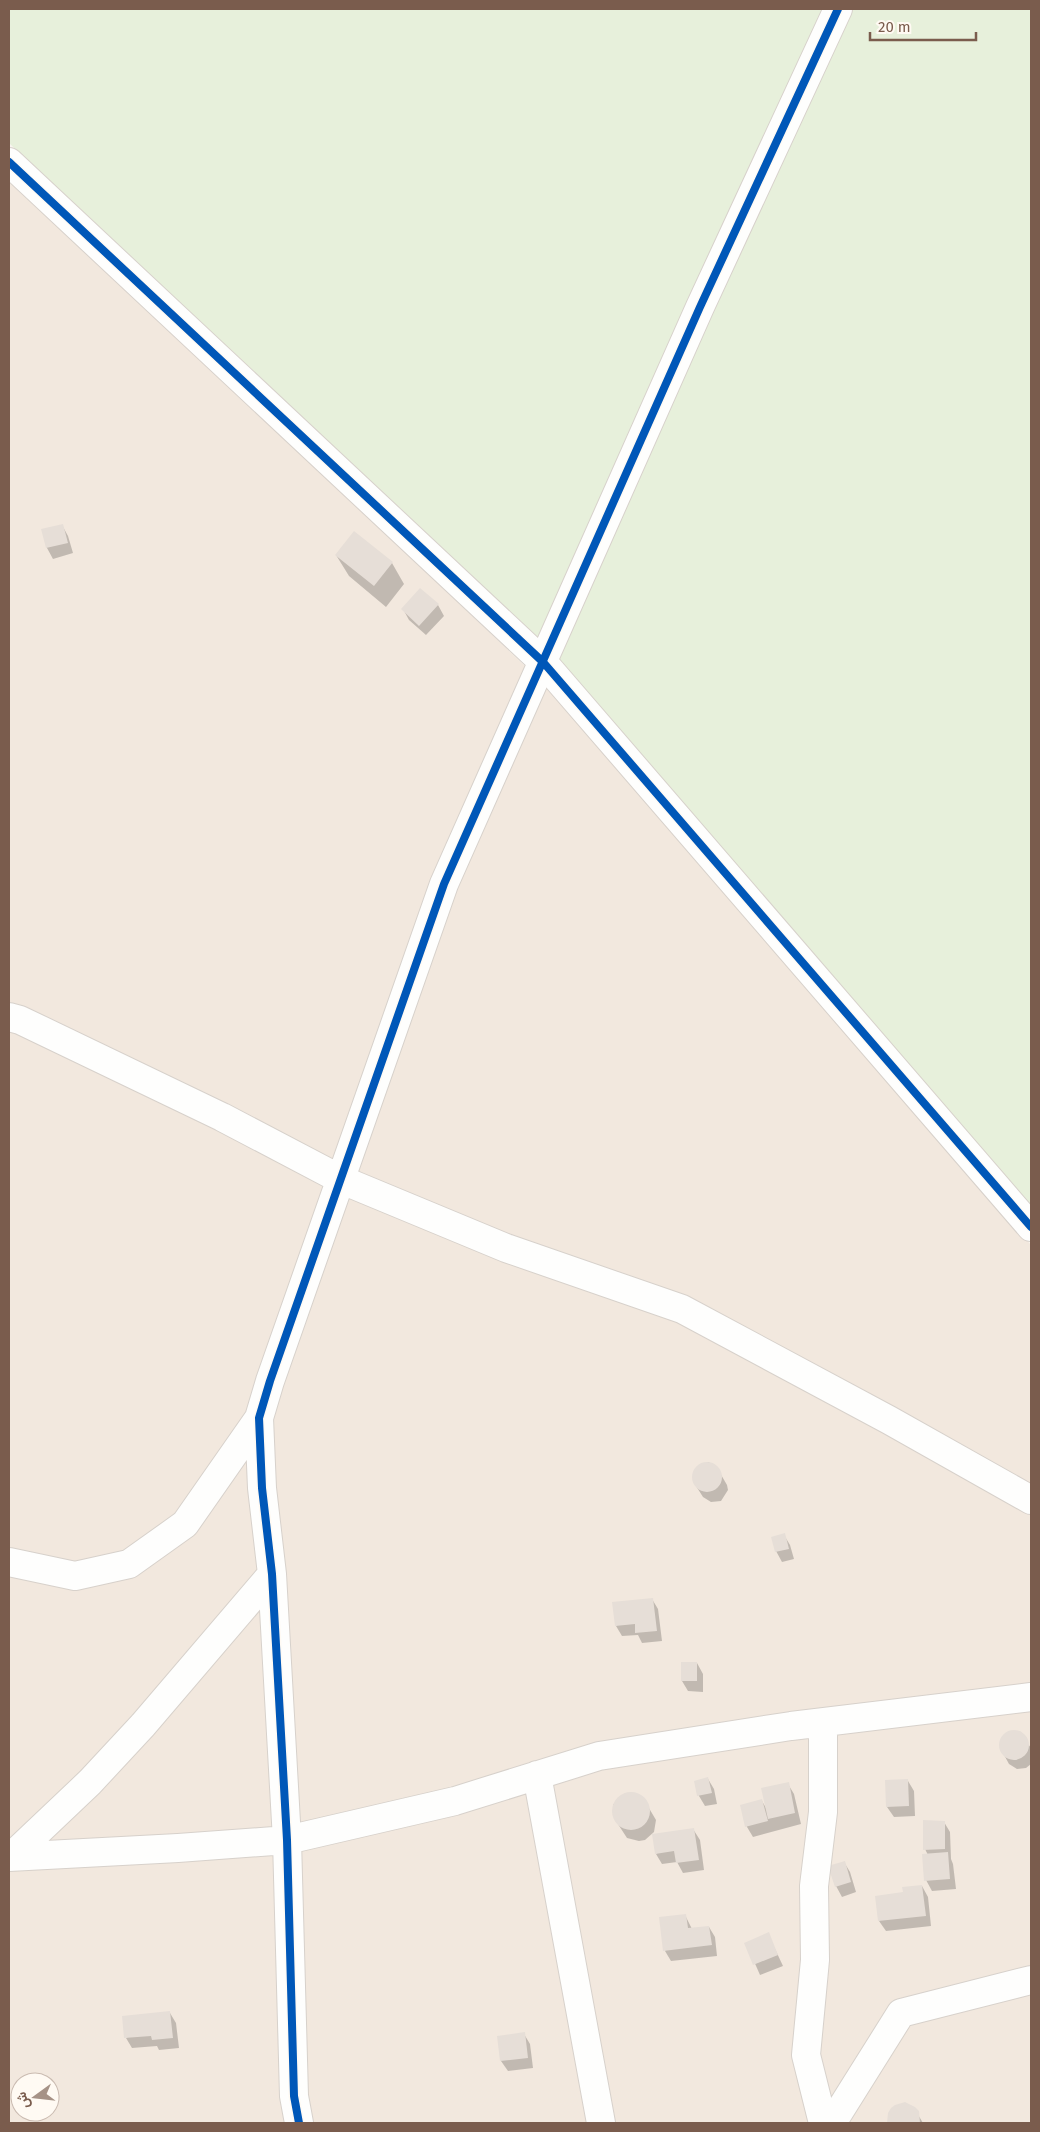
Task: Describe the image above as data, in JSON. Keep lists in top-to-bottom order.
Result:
{
  "scale_bar": "20 m",
  "north": "left"
}
